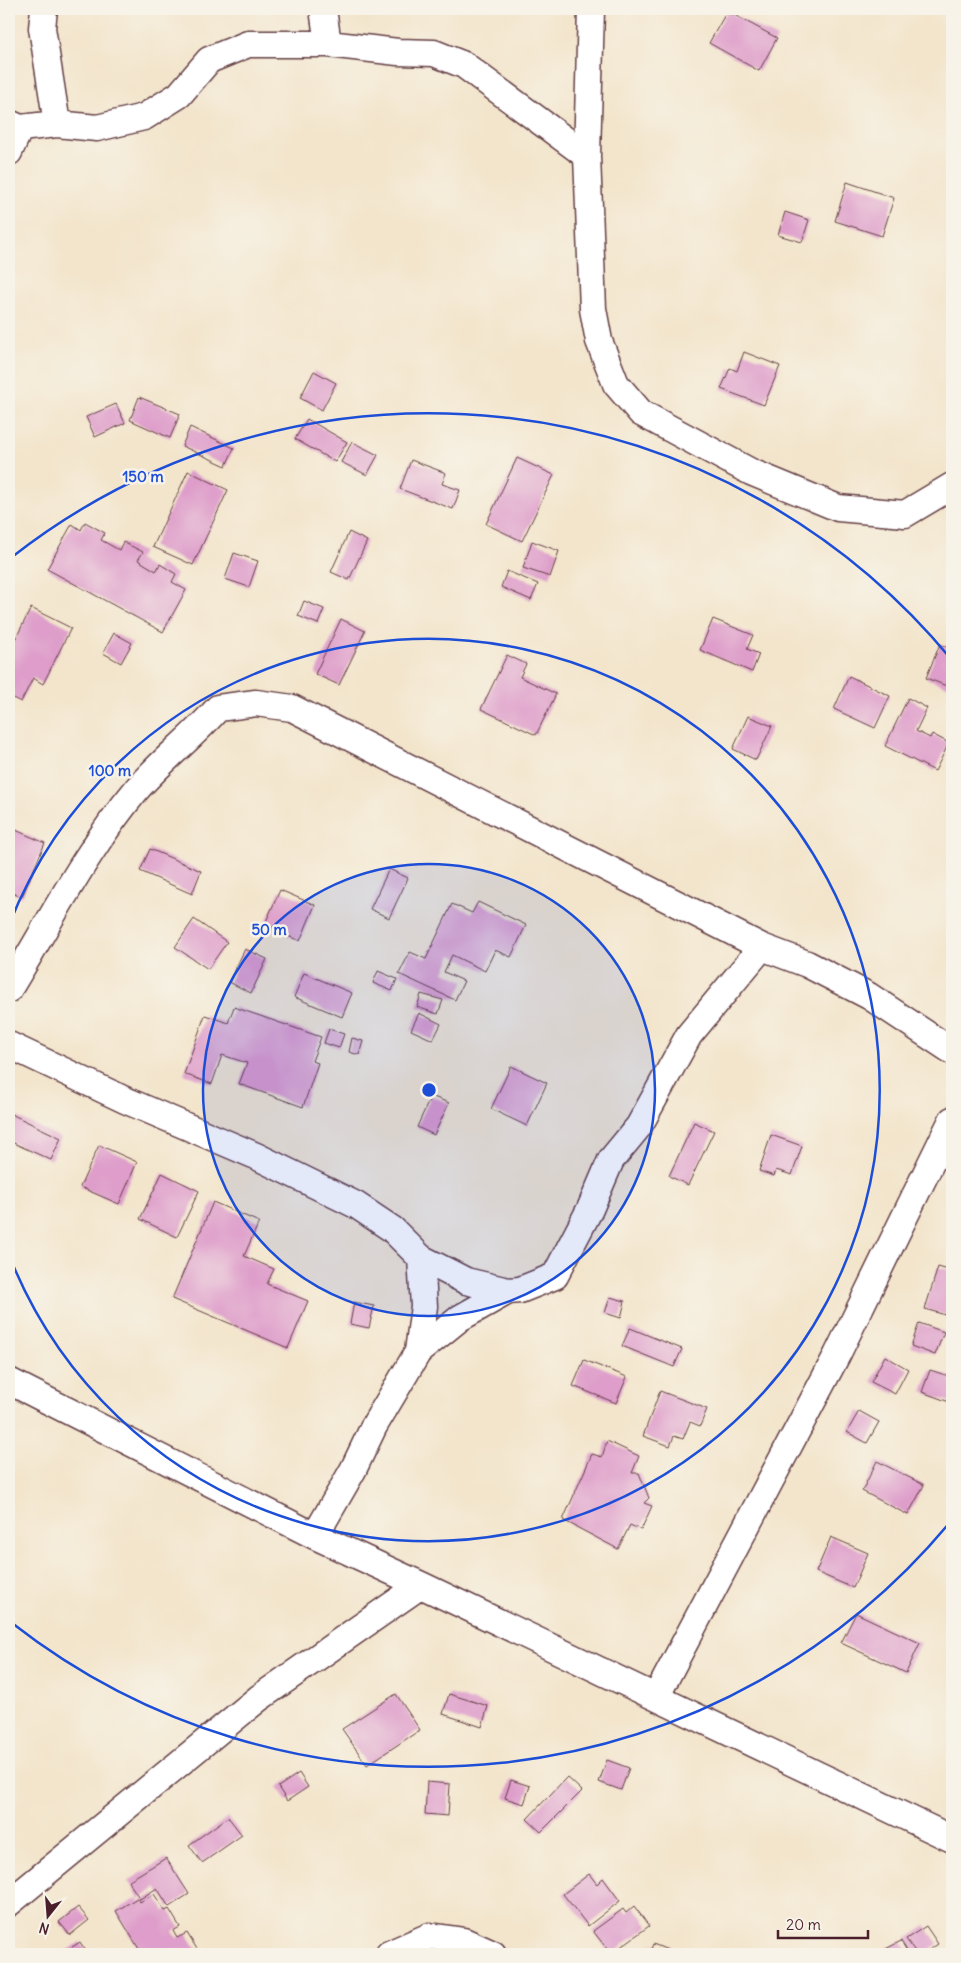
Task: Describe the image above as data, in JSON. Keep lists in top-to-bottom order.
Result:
{
  "scale_bar": "20 m",
  "north": "bottom",
  "rings": ["150 m", "100 m", "50 m"]
}
